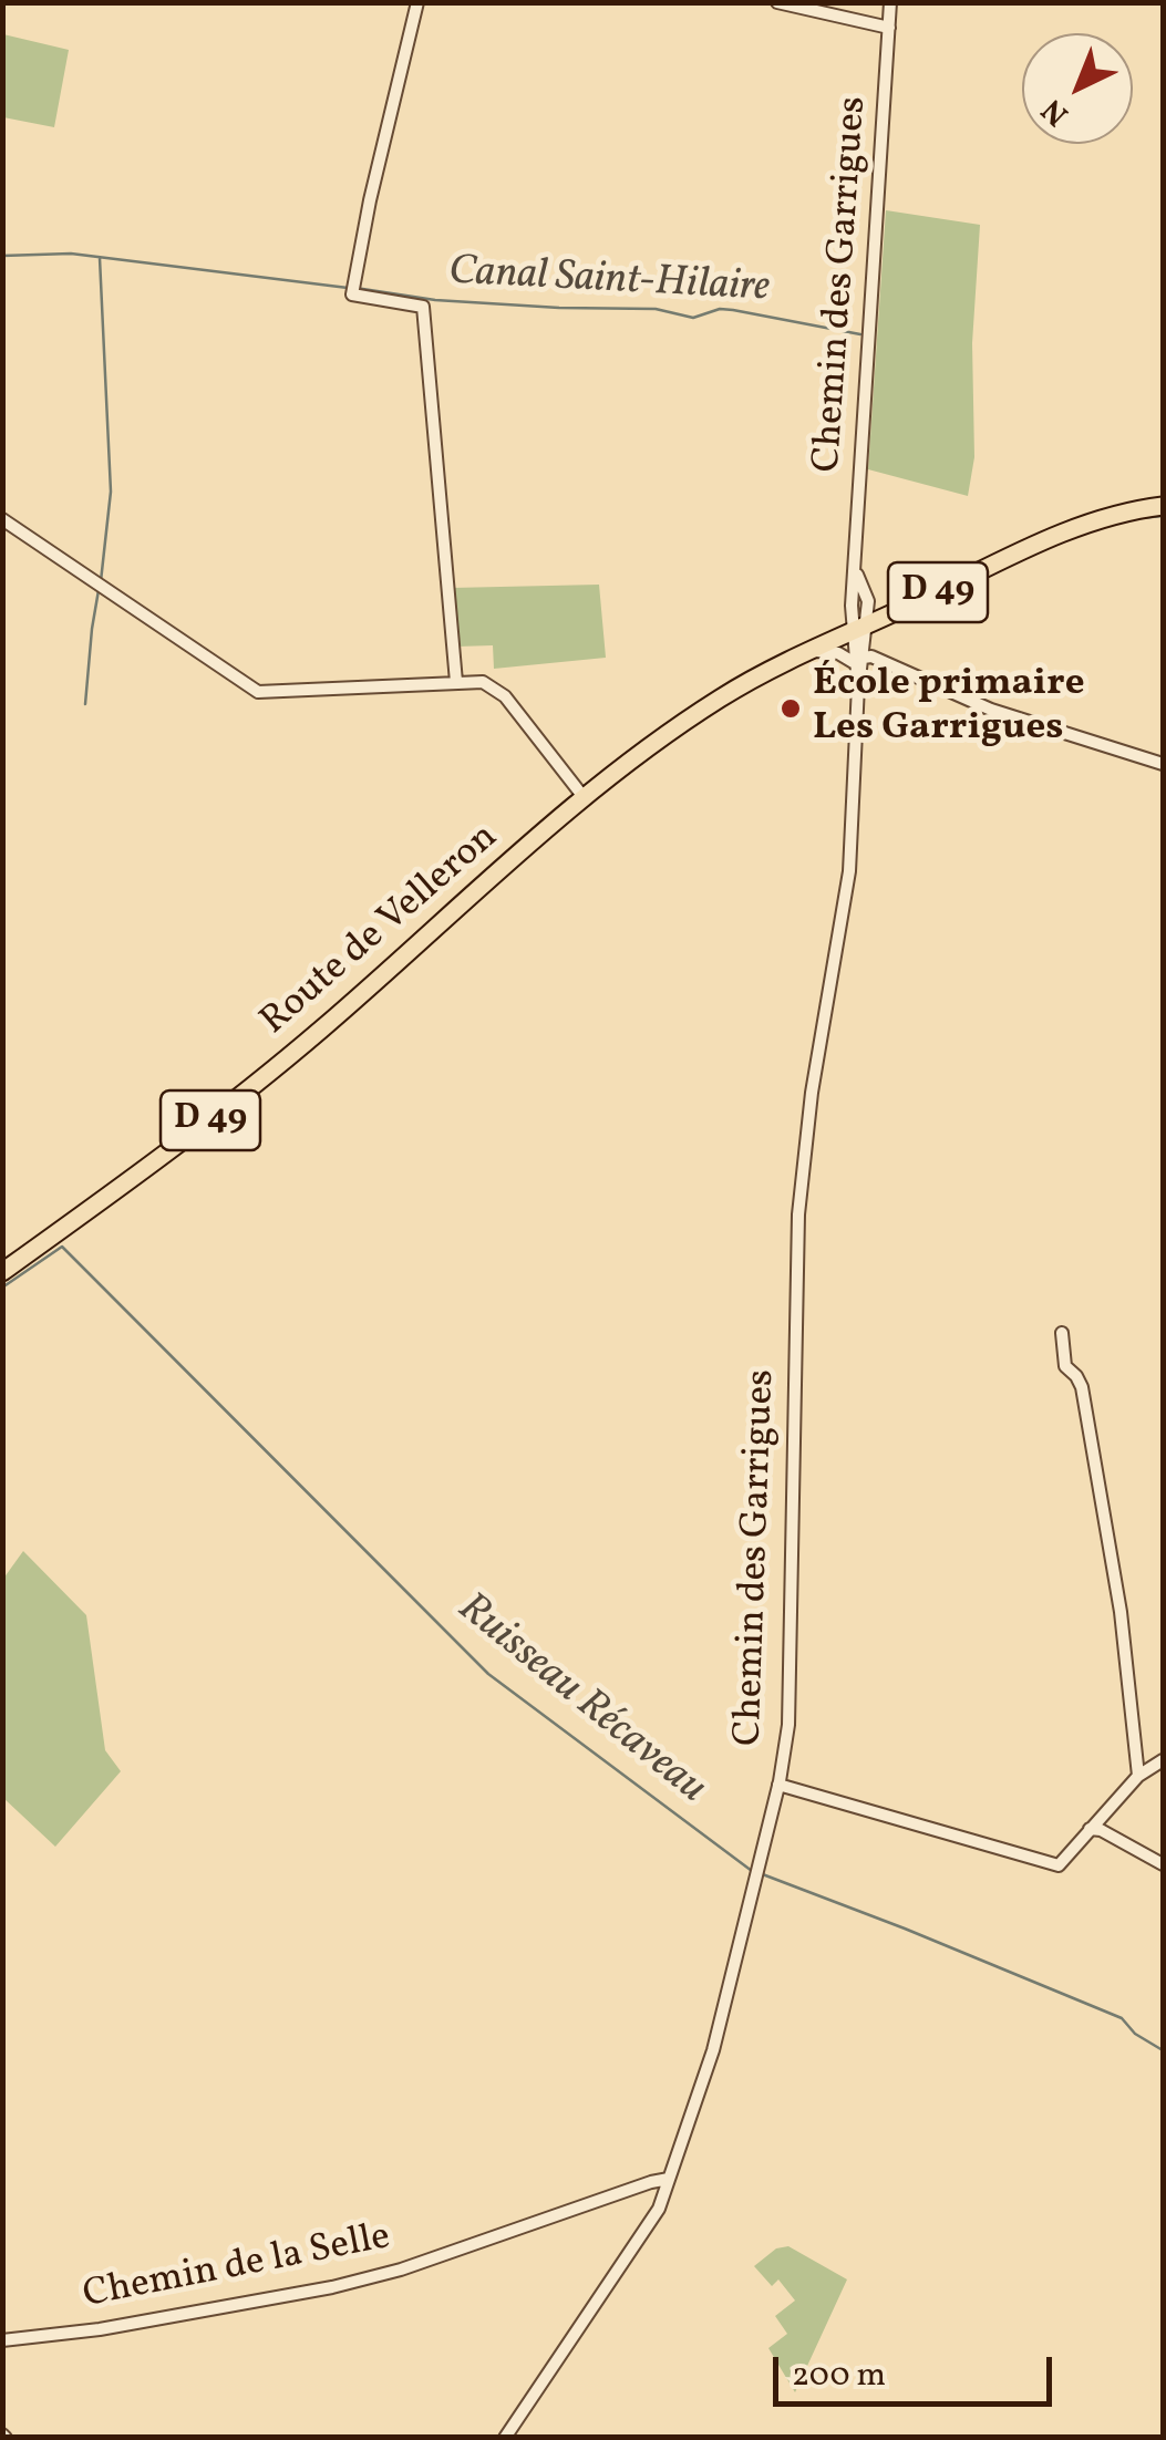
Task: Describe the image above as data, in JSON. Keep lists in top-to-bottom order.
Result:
{
  "streets": {
    "main road": ["D 49", "Route de Velleron"],
    "street": ["Chemin des Garrigues", "Chemin de la Selle"]
  },
  "crossings": [
    ["Chemin des Garrigues", "D 49"],
    ["Chemin des Garrigues", "Chemin de la Selle"],
    ["D 49", "Route de Velleron"]
  ],
  "water": ["Canal Saint-Hilaire", "Ruisseau Récaveau"],
  "places": ["École primaire Les Garrigues"],
  "scale_bar": "200 m",
  "north": "bottom left"
}
